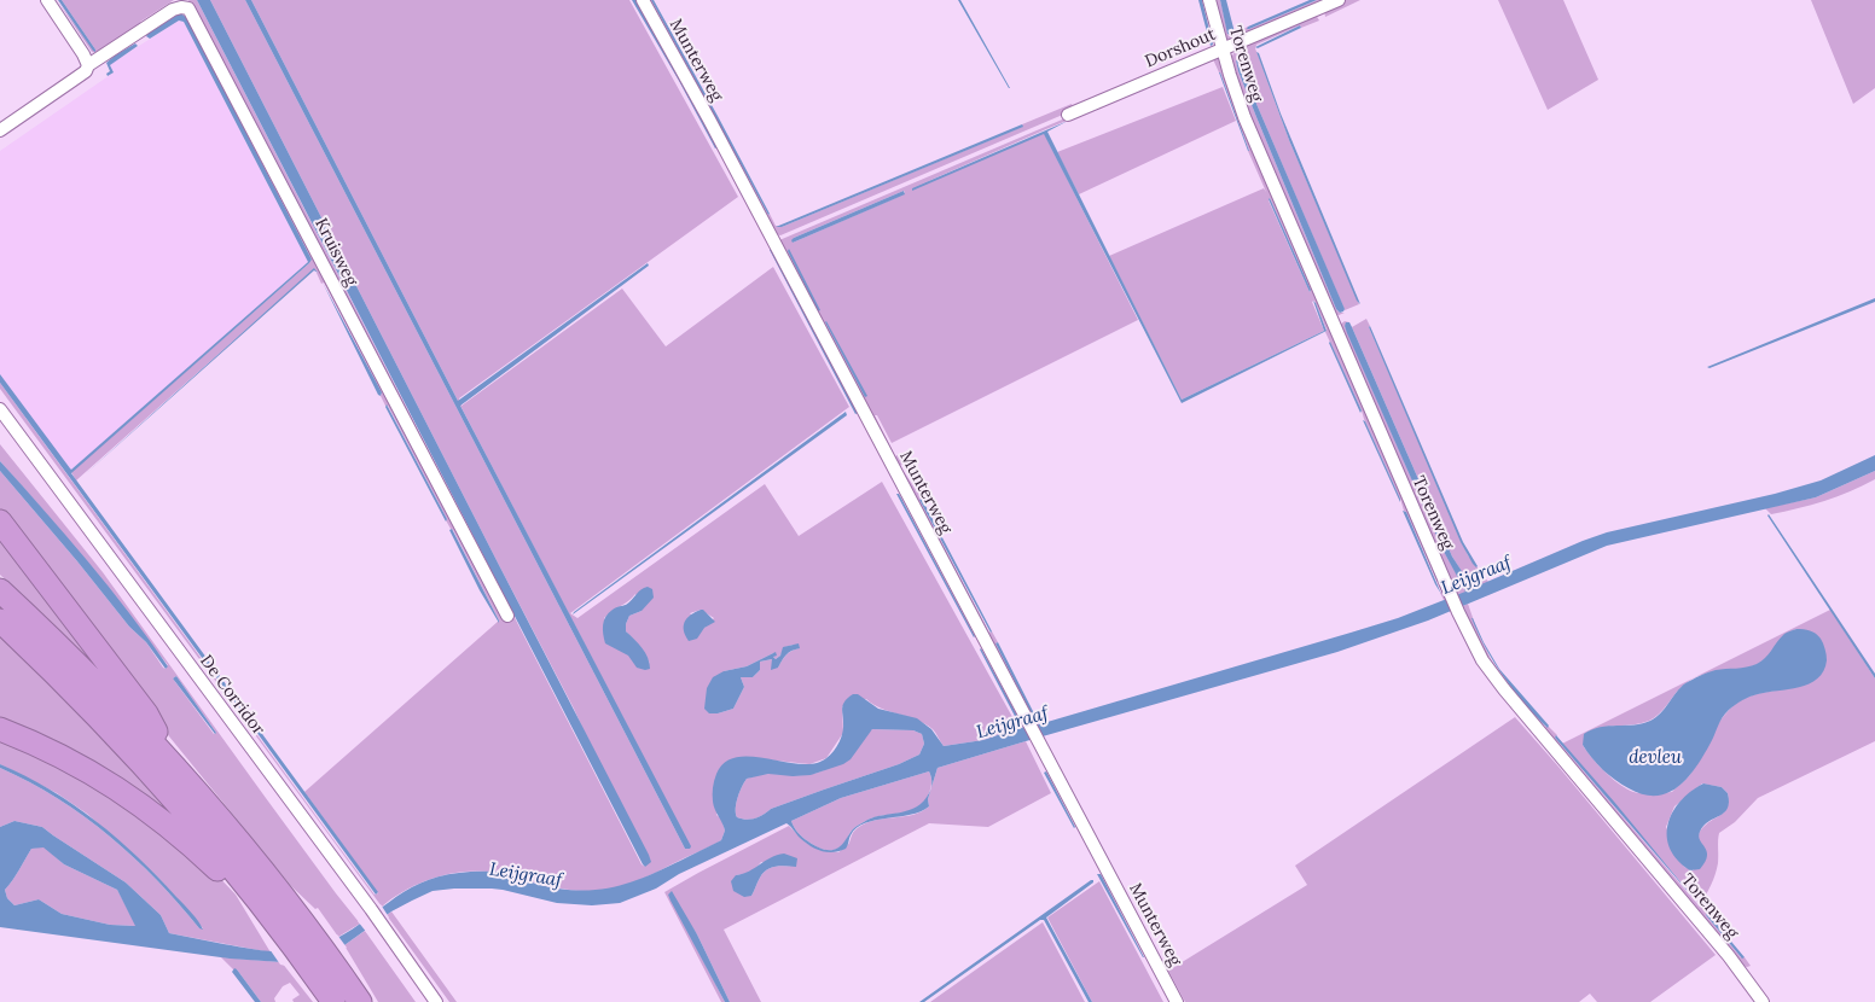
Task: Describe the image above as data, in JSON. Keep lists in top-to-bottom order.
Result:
{
  "streets": {
    "street": [
      "Dorshout",
      "Munterweg",
      "Torenweg",
      "Kruisweg",
      "De Corridor"
    ]
  },
  "crossings": [
    ["Dorshout", "Torenweg"]
  ],
  "water": ["Leijgraaf", "devleu"]
}
